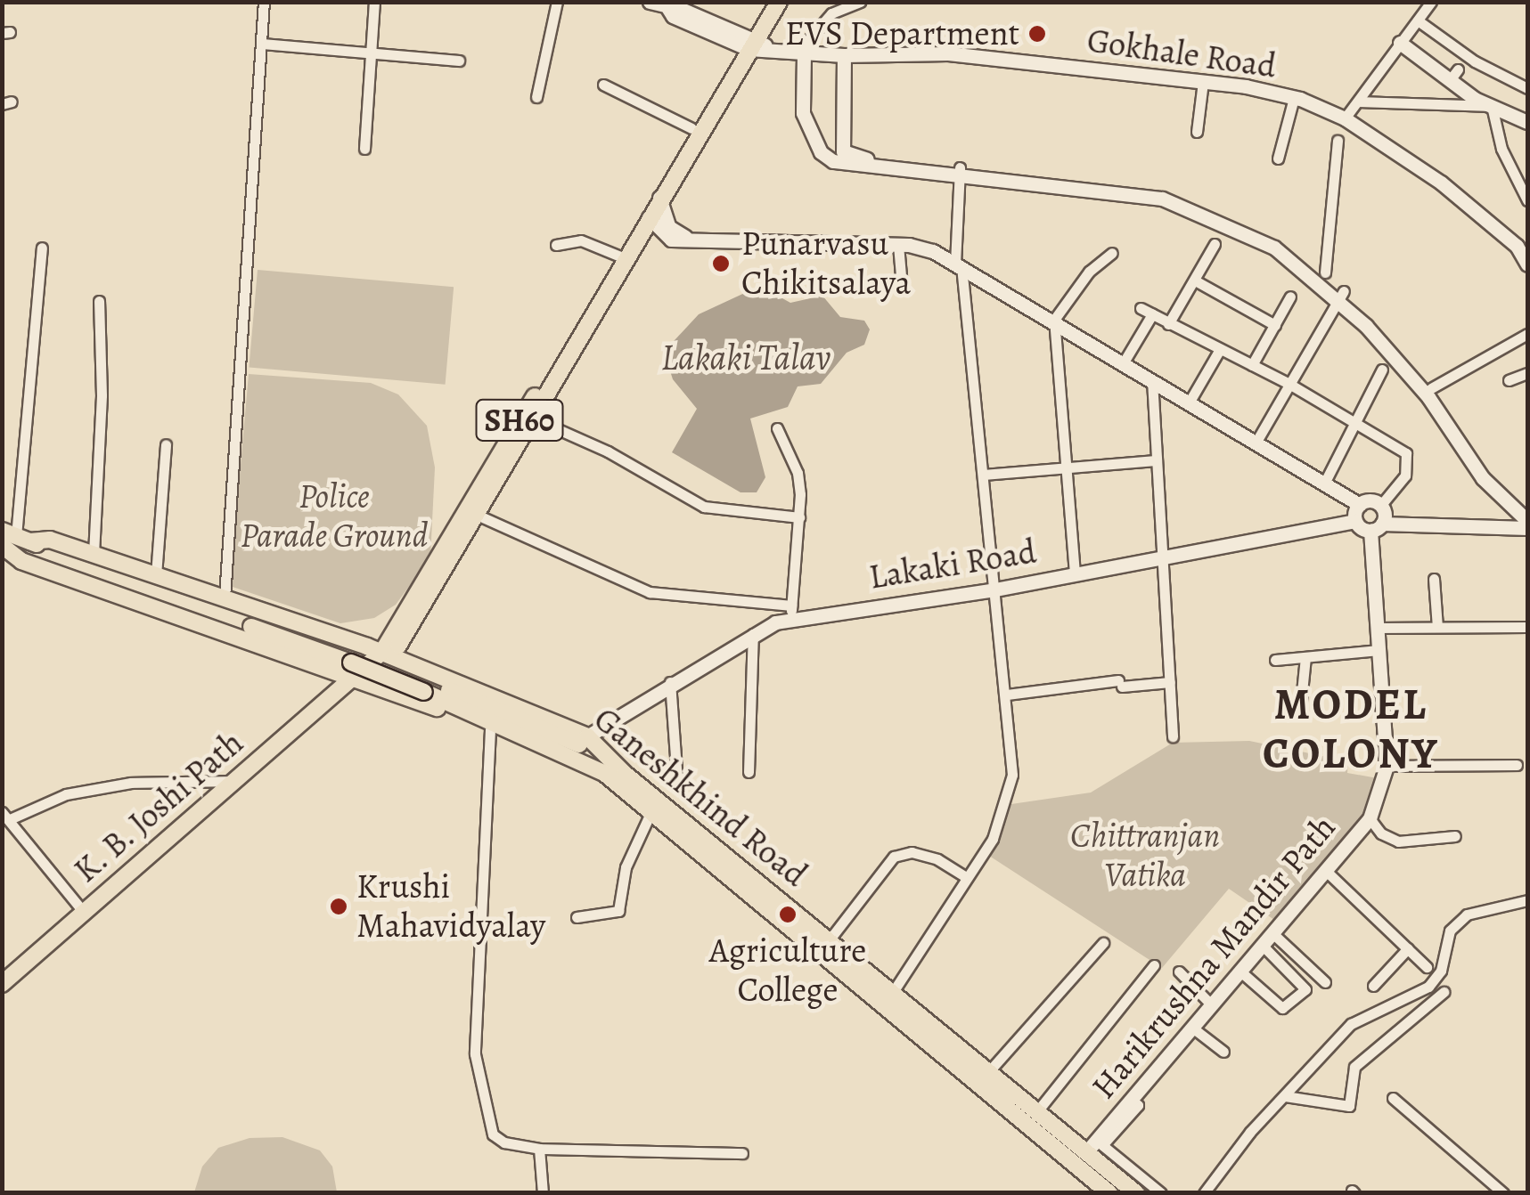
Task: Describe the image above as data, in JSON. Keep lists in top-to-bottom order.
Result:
{
  "streets": {
    "main road": ["SH60", "Ganeshkhind Road", "K. B. Joshi Path"],
    "street": ["Gokhale Road", "Lakaki Road", "Harikrushna Mandir Path"]
  },
  "crossings": [
    ["Gokhale Road", "SH60"],
    ["SH60", "Ganeshkhind Road"],
    ["SH60", "K. B. Joshi Path"],
    ["Lakaki Road", "Ganeshkhind Road"],
    ["Ganeshkhind Road", "K. B. Joshi Path"],
    ["Ganeshkhind Road", "Harikrushna Mandir Path"]
  ],
  "districts": ["MODEL COLONY"],
  "water": ["Lakaki Talav"],
  "parks": ["Police Parade Ground", "Chittranjan Vatika"],
  "places": [
    "EVS Department",
    "Punarvasu Chikitsalaya",
    "Krushi Mahavidyalay",
    "Agriculture College"
  ]
}
